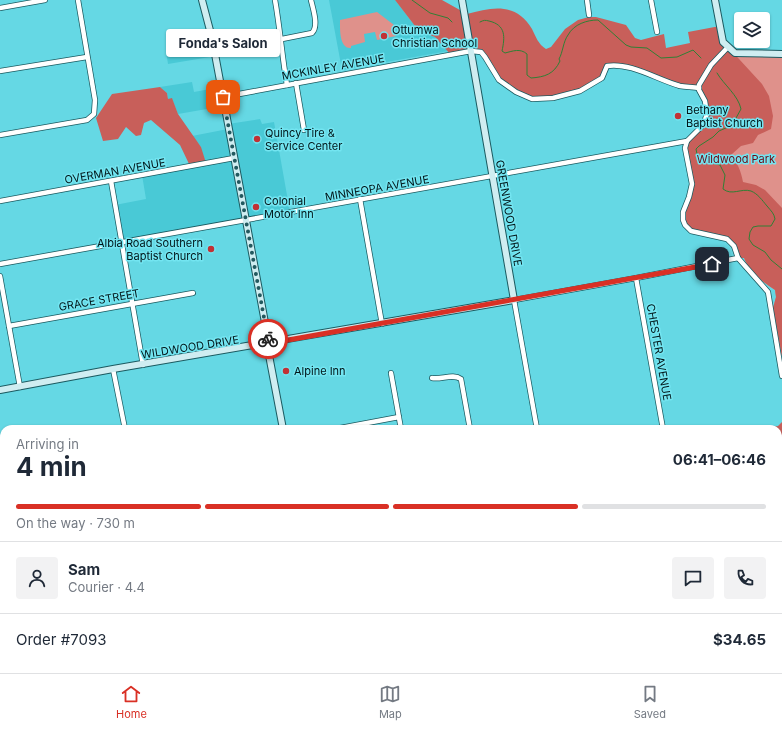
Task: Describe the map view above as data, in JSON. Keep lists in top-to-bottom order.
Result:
{
  "streets": {
    "street": [
      "MCKINLEY AVENUE",
      "OVERMAN AVENUE",
      "MINNEOPA AVENUE",
      "GREENWOOD DRIVE",
      "GRACE STREET",
      "WILDWOOD DRIVE",
      "CHESTER AVENUE"
    ]
  },
  "crossings": [
    ["MCKINLEY AVENUE", "GREENWOOD DRIVE"],
    ["MINNEOPA AVENUE", "GREENWOOD DRIVE"],
    ["GREENWOOD DRIVE", "WILDWOOD DRIVE"],
    ["WILDWOOD DRIVE", "CHESTER AVENUE"]
  ],
  "parks": ["Wildwood Park"],
  "places": [
    "Ottumwa Christian School",
    "Fonda's Salon",
    "Bethany Baptist Church",
    "Quincy Tire & Service Center",
    "Colonial Motor Inn",
    "Albia Road Southern Baptist Church",
    "Alpine Inn"
  ],
  "page": {
    "bubble": "Fonda's Salon",
    "heading": ["4 min", "Arriving in", "06:41–06:46"],
    "panel": [
      "Sam",
      "Courier · 4.4",
      "Order #7093",
      "$34.65"
    ],
    "bar": "On the way · 730 m",
    "tabs": ["Home", "Map", "Saved"]
  }
}
